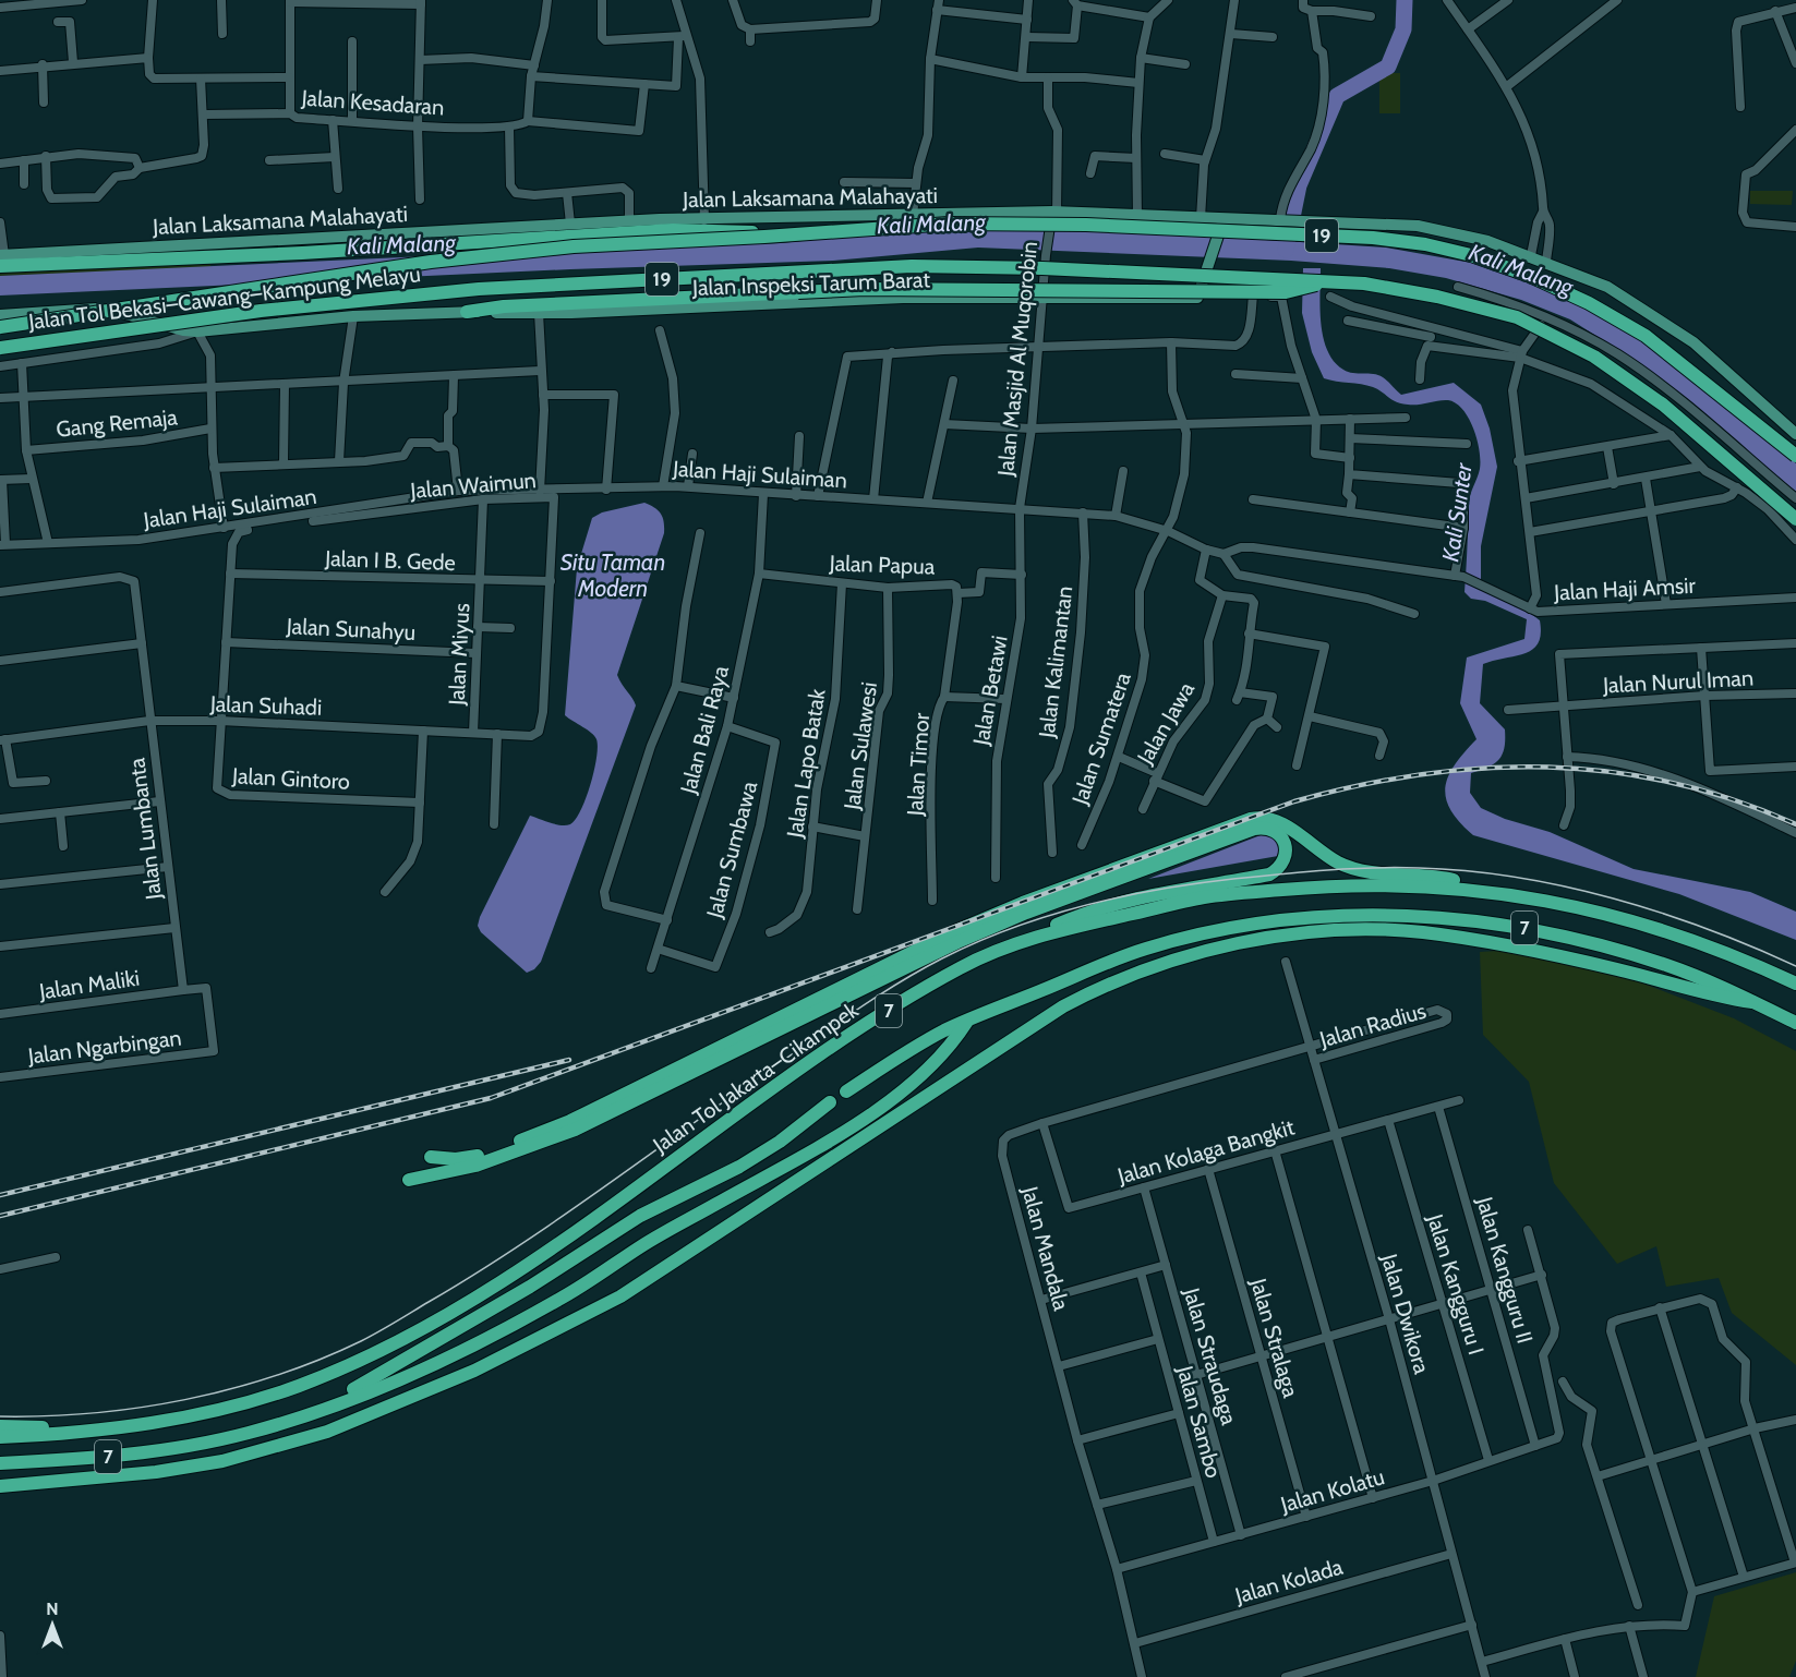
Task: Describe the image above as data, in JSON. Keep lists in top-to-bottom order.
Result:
{
  "streets": {
    "highway": [
      "19",
      "Jalan Tol Bekasi–Cawang–Kampung Melayu",
      "7",
      "Jalan Tol Jakarta–Cikampek"
    ],
    "main road": ["Jalan Laksamana Malahayati", "Jalan Inspeksi Tarum Barat"],
    "street": [
      "Jalan Kesadaran",
      "Jalan Masjid Al Muqorobin",
      "Gang Remaja",
      "Jalan Haji Sulaiman",
      "Jalan Waimun",
      "Jalan I B. Gede",
      "Jalan Papua",
      "Jalan Haji Amsir",
      "Jalan Sunahyu",
      "Jalan Miyus",
      "Jalan Kalimantan",
      "Jalan Nurul Iman",
      "Jalan Betawi",
      "Jalan Suhadi",
      "Jalan Jawa",
      "Jalan Bali Raya",
      "Jalan Sumatera",
      "Jalan Sulawesi",
      "Jalan Lapo Batak",
      "Jalan Timor",
      "Jalan Gintoro",
      "Jalan Lumbanta",
      "Jalan Sumbawa",
      "Jalan Maliki",
      "Jalan Radius",
      "Jalan Ngarbingan",
      "Jalan Kolaga Bangkit",
      "Jalan Mandala",
      "Jalan Kangguru II",
      "Jalan Kangguru I",
      "Jalan Dwikora",
      "Jalan Stralaga",
      "Jalan Straudaga",
      "Jalan Sambo",
      "Jalan Kolatu",
      "Jalan Kolada"
    ]
  },
  "crossings": [
    ["Jalan Laksamana Malahayati", "Jalan Masjid Al Muqorobin"],
    ["Jalan Inspeksi Tarum Barat", "Jalan Masjid Al Muqorobin"],
    ["Jalan Masjid Al Muqorobin", "Jalan Haji Sulaiman"],
    ["Jalan Masjid Al Muqorobin", "Jalan Betawi"],
    ["Jalan Haji Sulaiman", "Jalan Haji Amsir"],
    ["Jalan Haji Sulaiman", "Jalan Kalimantan"],
    ["Jalan Haji Sulaiman", "Jalan Betawi"],
    ["Jalan Haji Sulaiman", "Jalan Bali Raya"],
    ["Jalan Haji Sulaiman", "Jalan Sumatera"],
    ["Jalan Waimun", "Jalan I B. Gede"],
    ["Jalan Waimun", "Jalan Miyus"],
    ["Jalan Waimun", "Jalan Suhadi"],
    ["Jalan Waimun", "Jalan Gintoro"],
    ["Jalan I B. Gede", "Jalan Miyus"],
    ["Jalan I B. Gede", "Jalan Gintoro"],
    ["Jalan Papua", "Jalan Betawi"],
    ["Jalan Papua", "Jalan Bali Raya"],
    ["Jalan Papua", "Jalan Sulawesi"],
    ["Jalan Papua", "Jalan Lapo Batak"],
    ["Jalan Papua", "Jalan Timor"],
    ["Jalan Sunahyu", "Jalan Miyus"],
    ["Jalan Sunahyu", "Jalan Gintoro"],
    ["Jalan Miyus", "Jalan Suhadi"],
    ["Jalan Suhadi", "Jalan Gintoro"],
    ["Jalan Suhadi", "Jalan Lumbanta"],
    ["Jalan Bali Raya", "Jalan Sumbawa"],
    ["Jalan Lumbanta", "Jalan Maliki"],
    ["Jalan Lumbanta", "Jalan Ngarbingan"],
    ["Jalan Maliki", "Jalan Ngarbingan"],
    ["Jalan Radius", "Jalan Mandala"],
    ["Jalan Radius", "Jalan Dwikora"],
    ["Jalan Kolaga Bangkit", "Jalan Mandala"],
    ["Jalan Kolaga Bangkit", "Jalan Kangguru II"],
    ["Jalan Kolaga Bangkit", "Jalan Kangguru I"],
    ["Jalan Kolaga Bangkit", "Jalan Dwikora"],
    ["Jalan Kolaga Bangkit", "Jalan Stralaga"],
    ["Jalan Kolaga Bangkit", "Jalan Straudaga"],
    ["Jalan Mandala", "Jalan Dwikora"],
    ["Jalan Mandala", "Jalan Kolatu"],
    ["Jalan Mandala", "Jalan Kolada"],
    ["Jalan Kangguru II", "Jalan Kolatu"],
    ["Jalan Kangguru I", "Jalan Kolatu"],
    ["Jalan Dwikora", "Jalan Kolatu"],
    ["Jalan Dwikora", "Jalan Kolada"],
    ["Jalan Stralaga", "Jalan Kolatu"],
    ["Jalan Straudaga", "Jalan Kolatu"],
    ["Jalan Sambo", "Jalan Kolatu"]
  ],
  "water": ["Kali Malang", "Kali Sunter", "Situ Taman Modern"],
  "north": "top"
}
